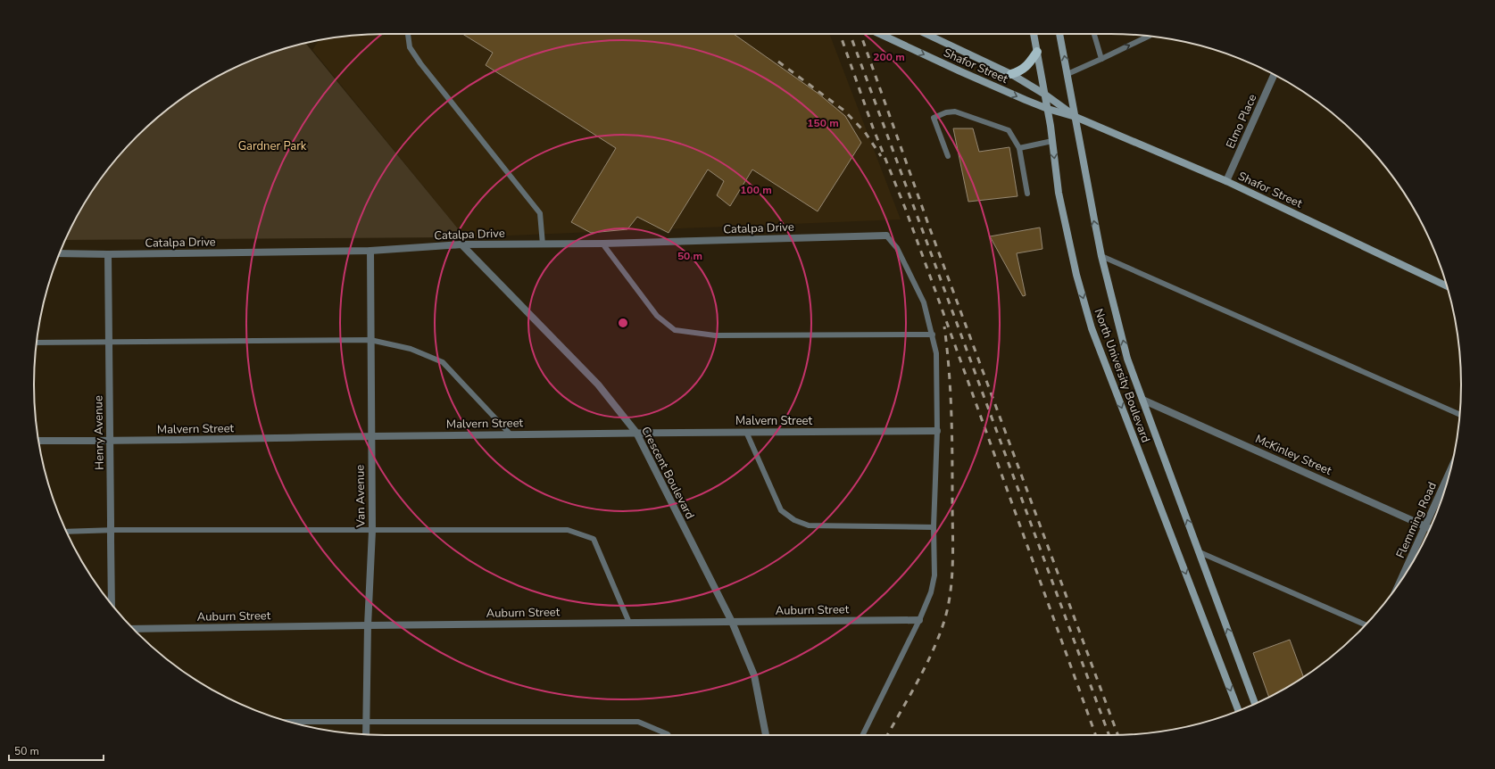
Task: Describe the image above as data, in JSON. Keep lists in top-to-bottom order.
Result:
{
  "streets": {
    "main road": ["Shafor Street", "North University Boulevard"],
    "street": [
      "Elmo Place",
      "Catalpa Drive",
      "Malvern Street",
      "Henry Avenue",
      "McKinley Street",
      "Crescent Boulevard",
      "Van Avenue",
      "Flemming Road",
      "Auburn Street"
    ]
  },
  "crossings": [
    ["Shafor Street", "Elmo Place"],
    ["Shafor Street", "North University Boulevard"],
    ["Catalpa Drive", "Henry Avenue"],
    ["Catalpa Drive", "Crescent Boulevard"],
    ["Catalpa Drive", "Van Avenue"],
    ["North University Boulevard", "McKinley Street"],
    ["Malvern Street", "Henry Avenue"],
    ["Malvern Street", "Crescent Boulevard"],
    ["Malvern Street", "Van Avenue"],
    ["McKinley Street", "Flemming Road"],
    ["Crescent Boulevard", "Auburn Street"],
    ["Van Avenue", "Auburn Street"]
  ],
  "parks": ["Gardner Park"],
  "scale_bar": "50 m",
  "rings": [
    "200 m",
    "150 m",
    "100 m",
    "50 m"
  ]
}
